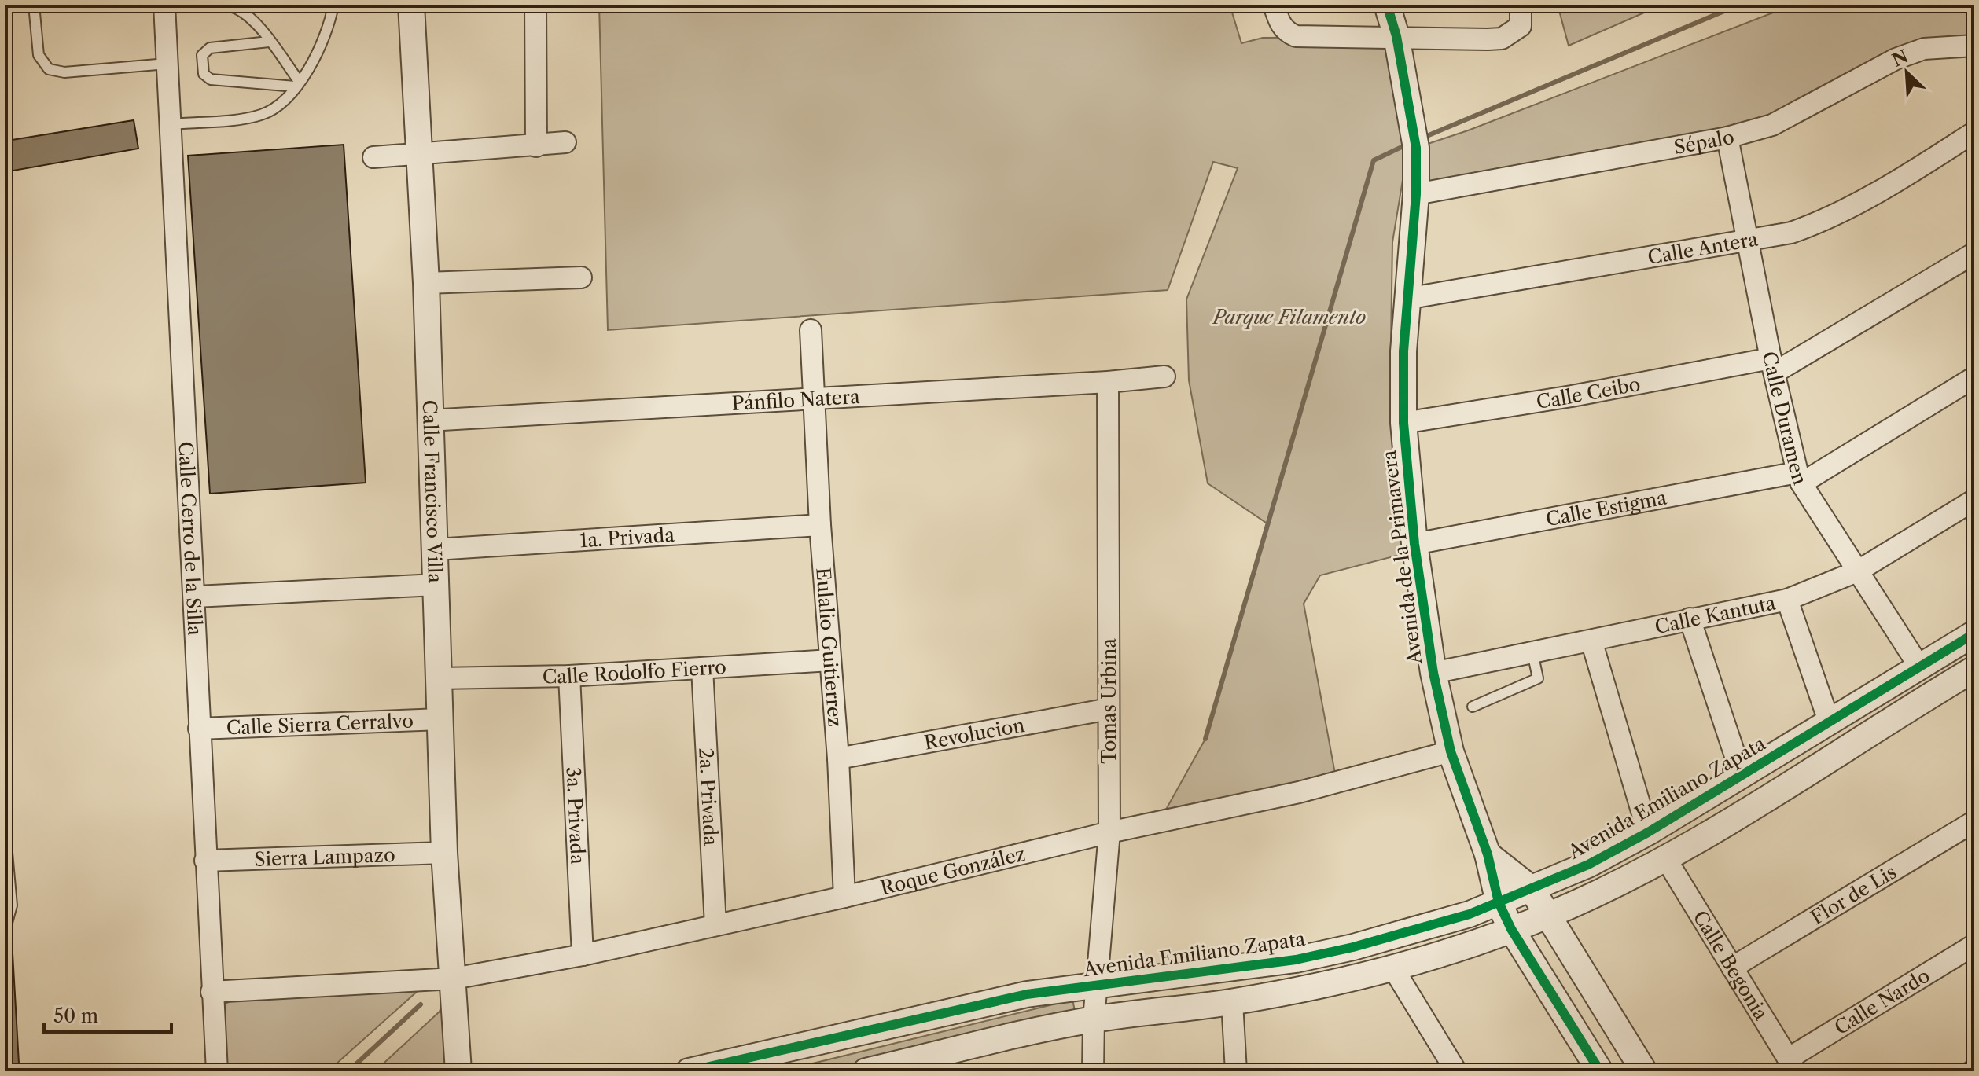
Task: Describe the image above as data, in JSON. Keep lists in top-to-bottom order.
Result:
{
  "streets": {
    "street": [
      "Sépalo",
      "Calle Antera",
      "Calle Ceibo",
      "Pánfilo Natera",
      "Calle Duramen",
      "Calle Francisco Villa",
      "Calle Estigma",
      "1a. Privada",
      "Calle Cerro de la Silla",
      "Avenida de la Primavera",
      "Calle Kantuta",
      "Eulalio Guitierrez",
      "Calle Rodolfo Fierro",
      "Tomas Urbina",
      "Calle Sierra Cerralvo",
      "Revolucion",
      "2a. Privada",
      "Avenida Emiliano Zapata",
      "3a. Privada",
      "Sierra Lampazo",
      "Roque González",
      "Flor de Lis",
      "Calle Begonia",
      "Calle Nardo"
    ]
  },
  "crossings": [
    ["Sépalo", "Calle Duramen"],
    ["Sépalo", "Avenida de la Primavera"],
    ["Calle Antera", "Calle Duramen"],
    ["Calle Antera", "Avenida de la Primavera"],
    ["Calle Ceibo", "Calle Duramen"],
    ["Calle Ceibo", "Avenida de la Primavera"],
    ["Pánfilo Natera", "Calle Francisco Villa"],
    ["Pánfilo Natera", "Eulalio Guitierrez"],
    ["Pánfilo Natera", "Tomas Urbina"],
    ["Calle Duramen", "Calle Estigma"],
    ["Calle Duramen", "Calle Kantuta"],
    ["Calle Duramen", "Avenida Emiliano Zapata"],
    ["Calle Francisco Villa", "1a. Privada"],
    ["Calle Francisco Villa", "Calle Rodolfo Fierro"],
    ["Calle Francisco Villa", "Calle Sierra Cerralvo"],
    ["Calle Francisco Villa", "Sierra Lampazo"],
    ["Calle Francisco Villa", "Roque González"],
    ["Calle Estigma", "Avenida de la Primavera"],
    ["1a. Privada", "Eulalio Guitierrez"],
    ["Calle Cerro de la Silla", "Calle Sierra Cerralvo"],
    ["Calle Cerro de la Silla", "Sierra Lampazo"],
    ["Calle Cerro de la Silla", "Roque González"],
    ["Avenida de la Primavera", "Calle Kantuta"],
    ["Avenida de la Primavera", "Avenida Emiliano Zapata"],
    ["Avenida de la Primavera", "Roque González"],
    ["Eulalio Guitierrez", "Calle Rodolfo Fierro"],
    ["Eulalio Guitierrez", "Revolucion"],
    ["Eulalio Guitierrez", "Roque González"],
    ["Calle Rodolfo Fierro", "2a. Privada"],
    ["Calle Rodolfo Fierro", "3a. Privada"],
    ["Tomas Urbina", "Revolucion"],
    ["Tomas Urbina", "Avenida Emiliano Zapata"],
    ["Tomas Urbina", "Roque González"],
    ["2a. Privada", "Roque González"],
    ["3a. Privada", "Roque González"],
    ["Flor de Lis", "Calle Begonia"],
    ["Calle Begonia", "Calle Nardo"]
  ],
  "parks": ["Parque Filamento"],
  "scale_bar": "50 m",
  "north": "top left"
}
